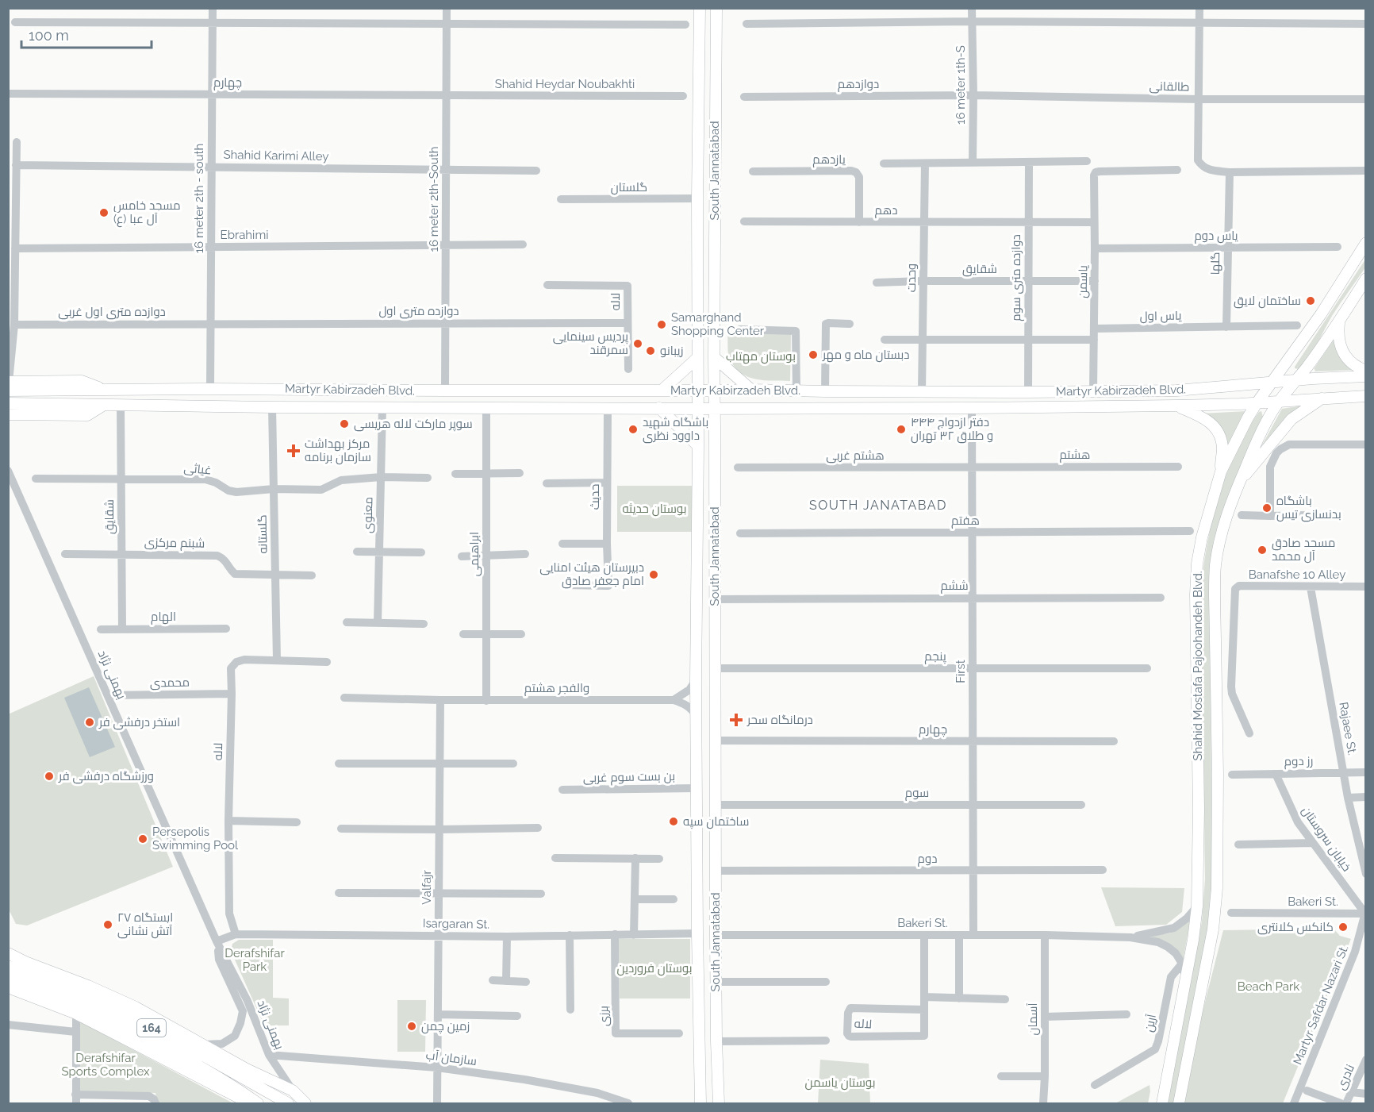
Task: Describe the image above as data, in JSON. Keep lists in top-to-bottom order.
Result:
{
  "streets": {
    "main road": [
      "South Jannatabad",
      "Martyr Kabirzadeh Blvd.",
      "Shahid Mostafa Pajoohandeh Blvd.",
      "164"
    ],
    "street": [
      "چهارم",
      "Shahid Heydar Noubakhti",
      "دوازدهم",
      "16 meter 1th-S",
      "طالقانی",
      "Shahid Karimi Alley",
      "یازدهم",
      "گلستان",
      "16 meter 2th - south",
      "16 meter 2th-South",
      "دهم",
      "Ebrahimi",
      "یاس دوم",
      "گلها",
      "شقایق",
      "وحدت",
      "دوازده متری سوم",
      "یاسمن",
      "لاله",
      "دوازده متری اول",
      "دوازده متری اول غربی",
      "یاس اول",
      "هشتم",
      "هشتم غربی",
      "غیاثی",
      "حدیث",
      "معنوی",
      "هفتم",
      "گلستانه",
      "شبنم مرکزی",
      "ابراهیمی",
      "Banafshe 10 Alley",
      "ششم",
      "الهام",
      "پنجم",
      "First",
      "بهمنی نژاد",
      "محمدی",
      "والفجر هشتم",
      "Rajaee St.",
      "رز دوم",
      "بن بست سوم غربی",
      "سوم",
      "خیابان سروستان",
      "دوم",
      "Valfajr",
      "Bakeri St.",
      "Isargaran St.",
      "Martyr Safdar Nazari St.",
      "برزی",
      "آسمان",
      "آرین",
      "سازمان آب",
      "نادری"
    ]
  },
  "crossings": [
    ["چهارم", "Shahid Heydar Noubakhti"],
    ["چهارم", "South Jannatabad"],
    ["چهارم", "16 meter 2th - south"],
    ["چهارم", "16 meter 2th-South"],
    ["چهارم", "First"],
    ["Shahid Heydar Noubakhti", "16 meter 2th-South"],
    ["دوازدهم", "16 meter 1th-S"],
    ["دوازدهم", "طالقانی"],
    ["16 meter 1th-S", "طالقانی"],
    ["Shahid Karimi Alley", "16 meter 2th - south"],
    ["Shahid Karimi Alley", "16 meter 2th-South"],
    ["یازدهم", "دهم"],
    ["South Jannatabad", "گلستان"],
    ["South Jannatabad", "Martyr Kabirzadeh Blvd."],
    ["South Jannatabad", "ششم"],
    ["South Jannatabad", "پنجم"],
    ["South Jannatabad", "بن بست سوم غربی"],
    ["South Jannatabad", "سوم"],
    ["South Jannatabad", "دوم"],
    ["South Jannatabad", "Bakeri St."],
    ["South Jannatabad", "Isargaran St."],
    ["16 meter 2th - south", "Ebrahimi"],
    ["16 meter 2th - south", "دوازده متری اول"],
    ["16 meter 2th - south", "دوازده متری اول غربی"],
    ["16 meter 2th - south", "Martyr Kabirzadeh Blvd."],
    ["16 meter 2th-South", "Ebrahimi"],
    ["16 meter 2th-South", "دوازده متری اول"],
    ["16 meter 2th-South", "Martyr Kabirzadeh Blvd."],
    ["دهم", "وحدت"],
    ["دهم", "دوازده متری سوم"],
    ["دهم", "یاسمن"],
    ["یاس دوم", "گلها"],
    ["یاس دوم", "یاسمن"],
    ["گلها", "یاس اول"],
    ["شقایق", "وحدت"],
    ["شقایق", "دوازده متری سوم"],
    ["شقایق", "یاسمن"],
    ["شقایق", "Martyr Kabirzadeh Blvd."],
    ["شقایق", "غیاثی"],
    ["شقایق", "شبنم مرکزی"],
    ["شقایق", "الهام"],
    ["وحدت", "Martyr Kabirzadeh Blvd."],
    ["دوازده متری سوم", "Martyr Kabirzadeh Blvd."],
    ["یاسمن", "یاس اول"],
    ["یاسمن", "Martyr Kabirzadeh Blvd."],
    ["لاله", "دوازده متری اول"],
    ["لاله", "گلستانه"],
    ["لاله", "محمدی"],
    ["لاله", "Bakeri St."],
    ["لاله", "Isargaran St."],
    ["دوازده متری اول", "دوازده متری اول غربی"],
    ["Martyr Kabirzadeh Blvd.", "حدیث"],
    ["Martyr Kabirzadeh Blvd.", "معنوی"],
    ["Martyr Kabirzadeh Blvd.", "گلستانه"],
    ["Martyr Kabirzadeh Blvd.", "ابراهیمی"],
    ["Martyr Kabirzadeh Blvd.", "Shahid Mostafa Pajoohandeh Blvd."],
    ["Martyr Kabirzadeh Blvd.", "First"],
    ["هشتم", "هشتم غربی"],
    ["هشتم", "First"],
    ["هشتم غربی", "First"],
    ["غیاثی", "معنوی"],
    ["غیاثی", "گلستانه"],
    ["هفتم", "First"],
    ["گلستانه", "شبنم مرکزی"],
    ["ابراهیمی", "والفجر هشتم"],
    ["Banafshe 10 Alley", "Rajaee St."],
    ["ششم", "First"],
    ["پنجم", "First"],
    ["Shahid Mostafa Pajoohandeh Blvd.", "Bakeri St."],
    ["First", "سوم"],
    ["First", "دوم"],
    ["First", "Bakeri St."],
    ["بهمنی نژاد", "محمدی"],
    ["بهمنی نژاد", "Isargaran St."],
    ["بهمنی نژاد", "سازمان آب"],
    ["والفجر هشتم", "Valfajr"],
    ["Rajaee St.", "رز دوم"],
    ["رز دوم", "خیابان سروستان"],
    ["خیابان سروستان", "Bakeri St."],
    ["خیابان سروستان", "Martyr Safdar Nazari St."],
    ["Valfajr", "Isargaran St."],
    ["Valfajr", "سازمان آب"],
    ["Bakeri St.", "Martyr Safdar Nazari St."],
    ["Bakeri St.", "آسمان"],
    ["Bakeri St.", "آرین"],
    ["Isargaran St.", "برزی"]
  ],
  "districts": ["SOUTH JANATABAD"],
  "parks": [
    "بوستان مهتاب",
    "بوستان حدیثه",
    "Derafshifar Park",
    "بوستان فروردین",
    "Beach Park",
    "Derafshifar Sports Complex",
    "بوستان یاسمن"
  ],
  "places": {
    "other": [
      "مسجد خامس آل عبا (ع)",
      "ساختمان لایق",
      "Samarghand Shopping Center",
      "پردیس سینمایی سمرقند",
      "زیبانو",
      "دبستان ماه و مهر",
      "سوپر مارکت لاله هریسی",
      "باشگاه شهید داوود نظری",
      "دفتر ازدواج ۴۴۴ و طلاق ۳۲ تهران",
      "باشگاه بدنسازی تیس",
      "مسجد صادق آل محمد",
      "دبیرستان هیئت امنایی امام جعفر صادق",
      "استخر درفشی فر",
      "ورزشگاه درفشی فر",
      "ساختمان سپه",
      "Persepolis Swimming Pool",
      "ایستگاه ۲۷ آتش نشانی",
      "کانکس کلانتری",
      "زمین چمن"
    ],
    "health": ["مرکز بهداشت سازمان برنامه", "درمانگاه سحر"]
  },
  "scale_bar": "100 m"
}
